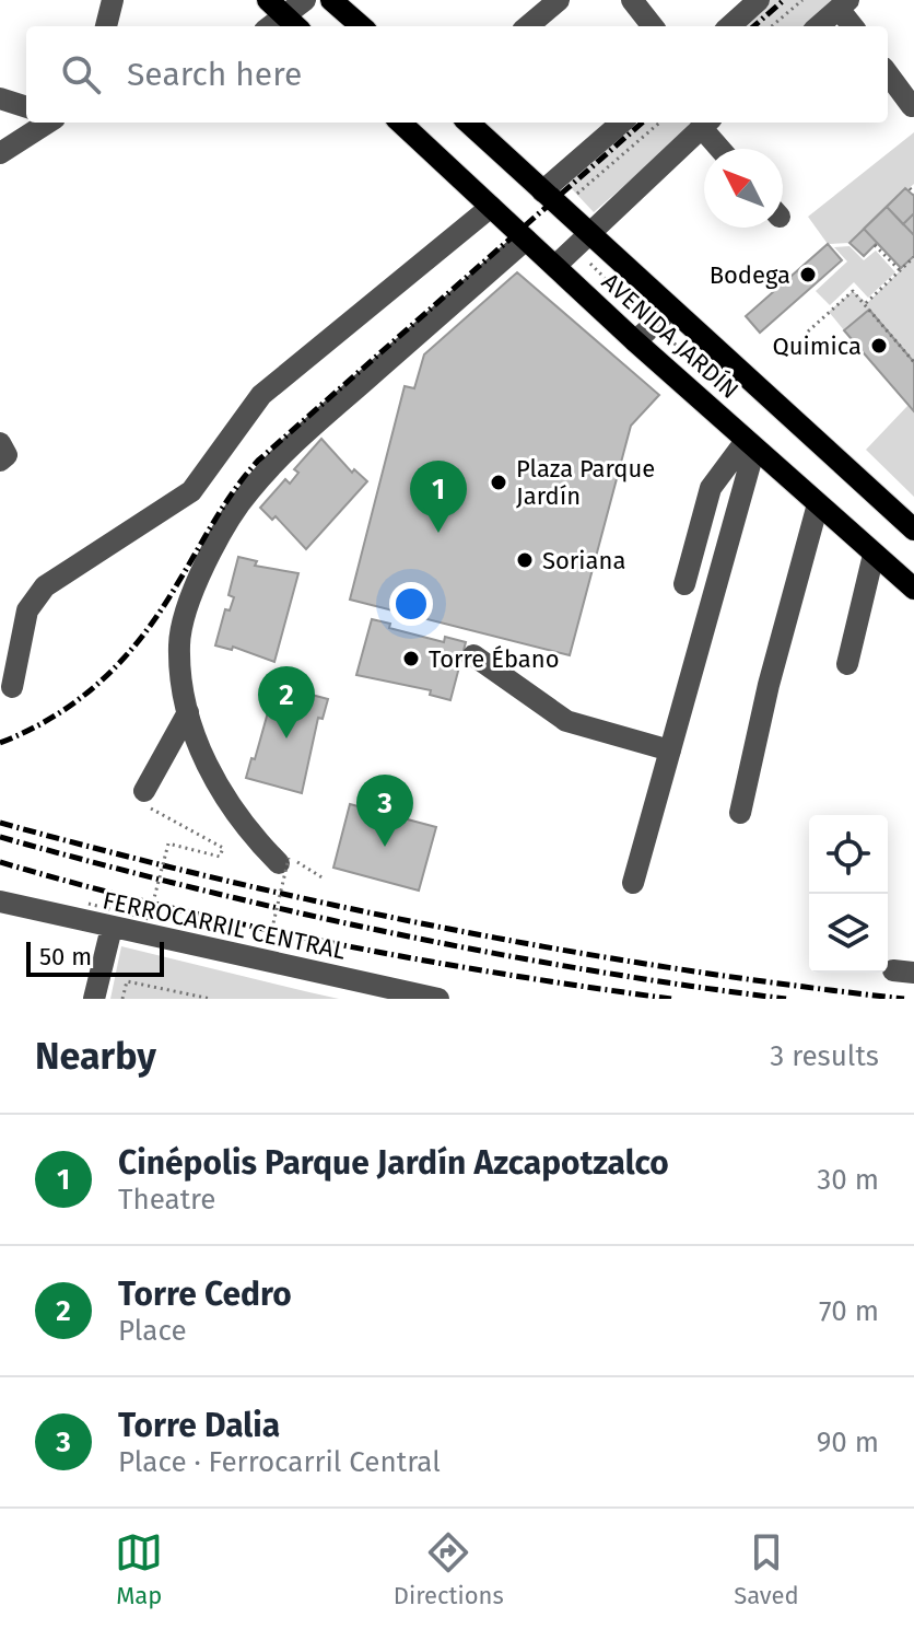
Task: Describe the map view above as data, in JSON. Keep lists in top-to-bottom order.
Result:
{
  "streets": {
    "main road": ["AVENIDA JARDÍN"],
    "street": ["FERROCARRIL CENTRAL"]
  },
  "places": [
    "Bodega",
    "Quimica",
    "Plaza Parque Jardín",
    "Soriana",
    "Torre Ébano"
  ],
  "scale_bar": "50 m",
  "north": "top left",
  "page": {
    "search": "Search here",
    "pins": ["1", "2", "3"],
    "scale": "50 m",
    "heading": ["Nearby", "3 results"],
    "list": [
      {
        "mark": "1",
        "name": "Cinépolis Parque Jardín Azcapotzalco",
        "note": "Theatre",
        "value": "30 m"
      },
      {
        "mark": "2",
        "name": "Torre Cedro",
        "note": "Place",
        "value": "70 m"
      },
      {
        "mark": "3",
        "name": "Torre Dalia",
        "note": "Place · Ferrocarril Central",
        "value": "90 m"
      }
    ],
    "nav": ["Map", "Directions", "Saved"]
  }
}
